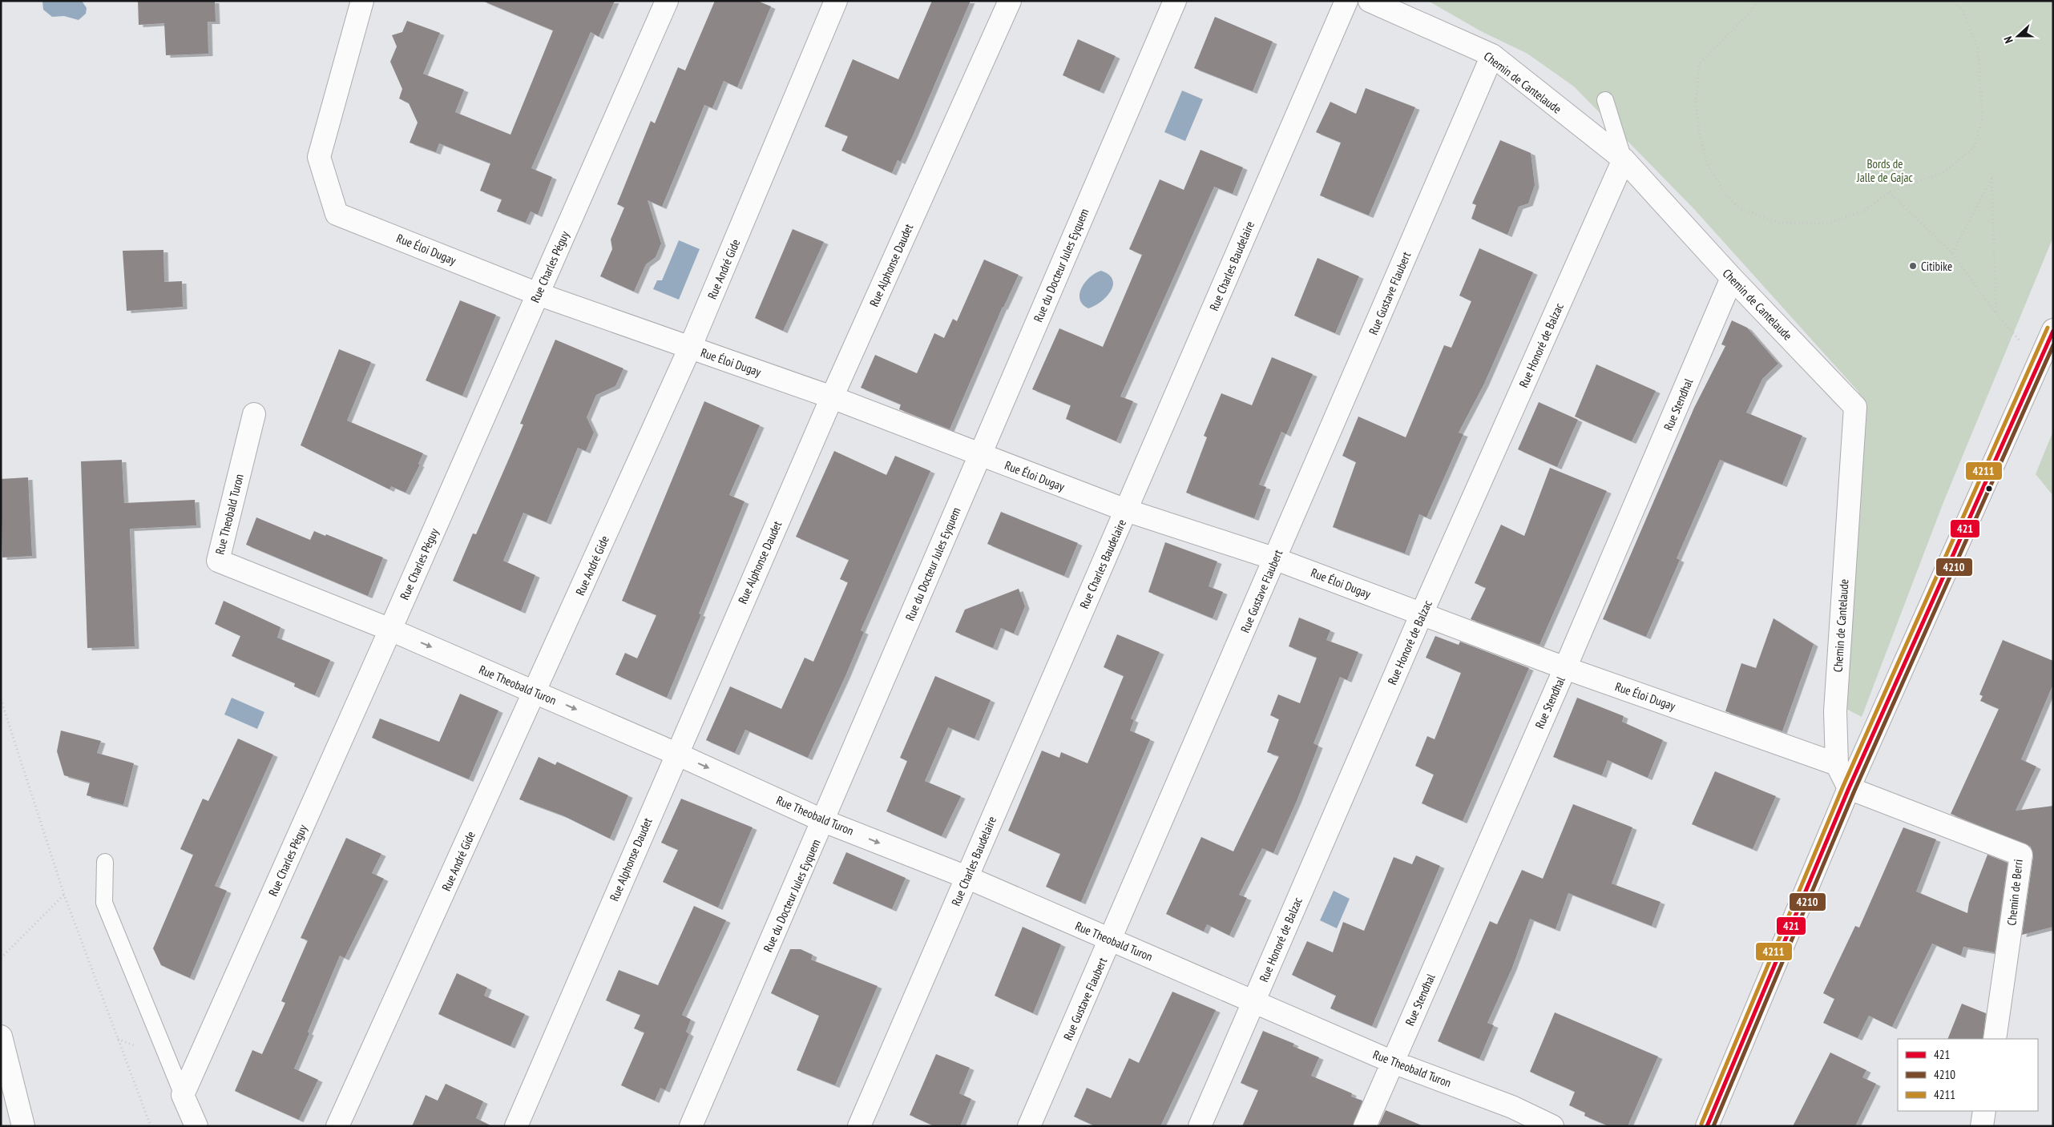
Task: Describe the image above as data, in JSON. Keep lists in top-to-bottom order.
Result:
{
  "streets": {
    "street": [
      "Chemin de Cantelaude",
      "Rue Éloi Dugay",
      "Rue Alphonse Daudet",
      "Rue du Docteur Jules Eyquem",
      "Rue Charles Baudelaire",
      "Rue Charles Péguy",
      "Rue André Gide",
      "Rue Gustave Flaubert",
      "Rue Honoré de Balzac",
      "Rue Stendhal",
      "Rue Theobald Turon",
      "Chemin de Berri"
    ]
  },
  "crossings": [
    ["Chemin de Cantelaude", "Rue Éloi Dugay"],
    ["Chemin de Cantelaude", "Rue Gustave Flaubert"],
    ["Chemin de Cantelaude", "Rue Honoré de Balzac"],
    ["Chemin de Cantelaude", "Rue Stendhal"],
    ["Rue Éloi Dugay", "Rue Alphonse Daudet"],
    ["Rue Éloi Dugay", "Rue du Docteur Jules Eyquem"],
    ["Rue Éloi Dugay", "Rue Charles Baudelaire"],
    ["Rue Éloi Dugay", "Rue Charles Péguy"],
    ["Rue Éloi Dugay", "Rue André Gide"],
    ["Rue Éloi Dugay", "Rue Gustave Flaubert"],
    ["Rue Éloi Dugay", "Rue Honoré de Balzac"],
    ["Rue Éloi Dugay", "Rue Stendhal"],
    ["Rue Alphonse Daudet", "Rue Theobald Turon"],
    ["Rue du Docteur Jules Eyquem", "Rue Theobald Turon"],
    ["Rue Charles Baudelaire", "Rue Theobald Turon"],
    ["Rue Charles Péguy", "Rue Theobald Turon"],
    ["Rue André Gide", "Rue Theobald Turon"],
    ["Rue Gustave Flaubert", "Rue Theobald Turon"],
    ["Rue Honoré de Balzac", "Rue Theobald Turon"],
    ["Rue Stendhal", "Rue Theobald Turon"]
  ],
  "one_way": ["Rue Theobald Turon"],
  "parks": ["Bords de Jalle de Gajac"],
  "places": ["Citibike"],
  "lines": ["transit line 4211", "transit line 421", "transit line 4210"],
  "legend": ["421", "4210", "4211"],
  "north": "left"
}
